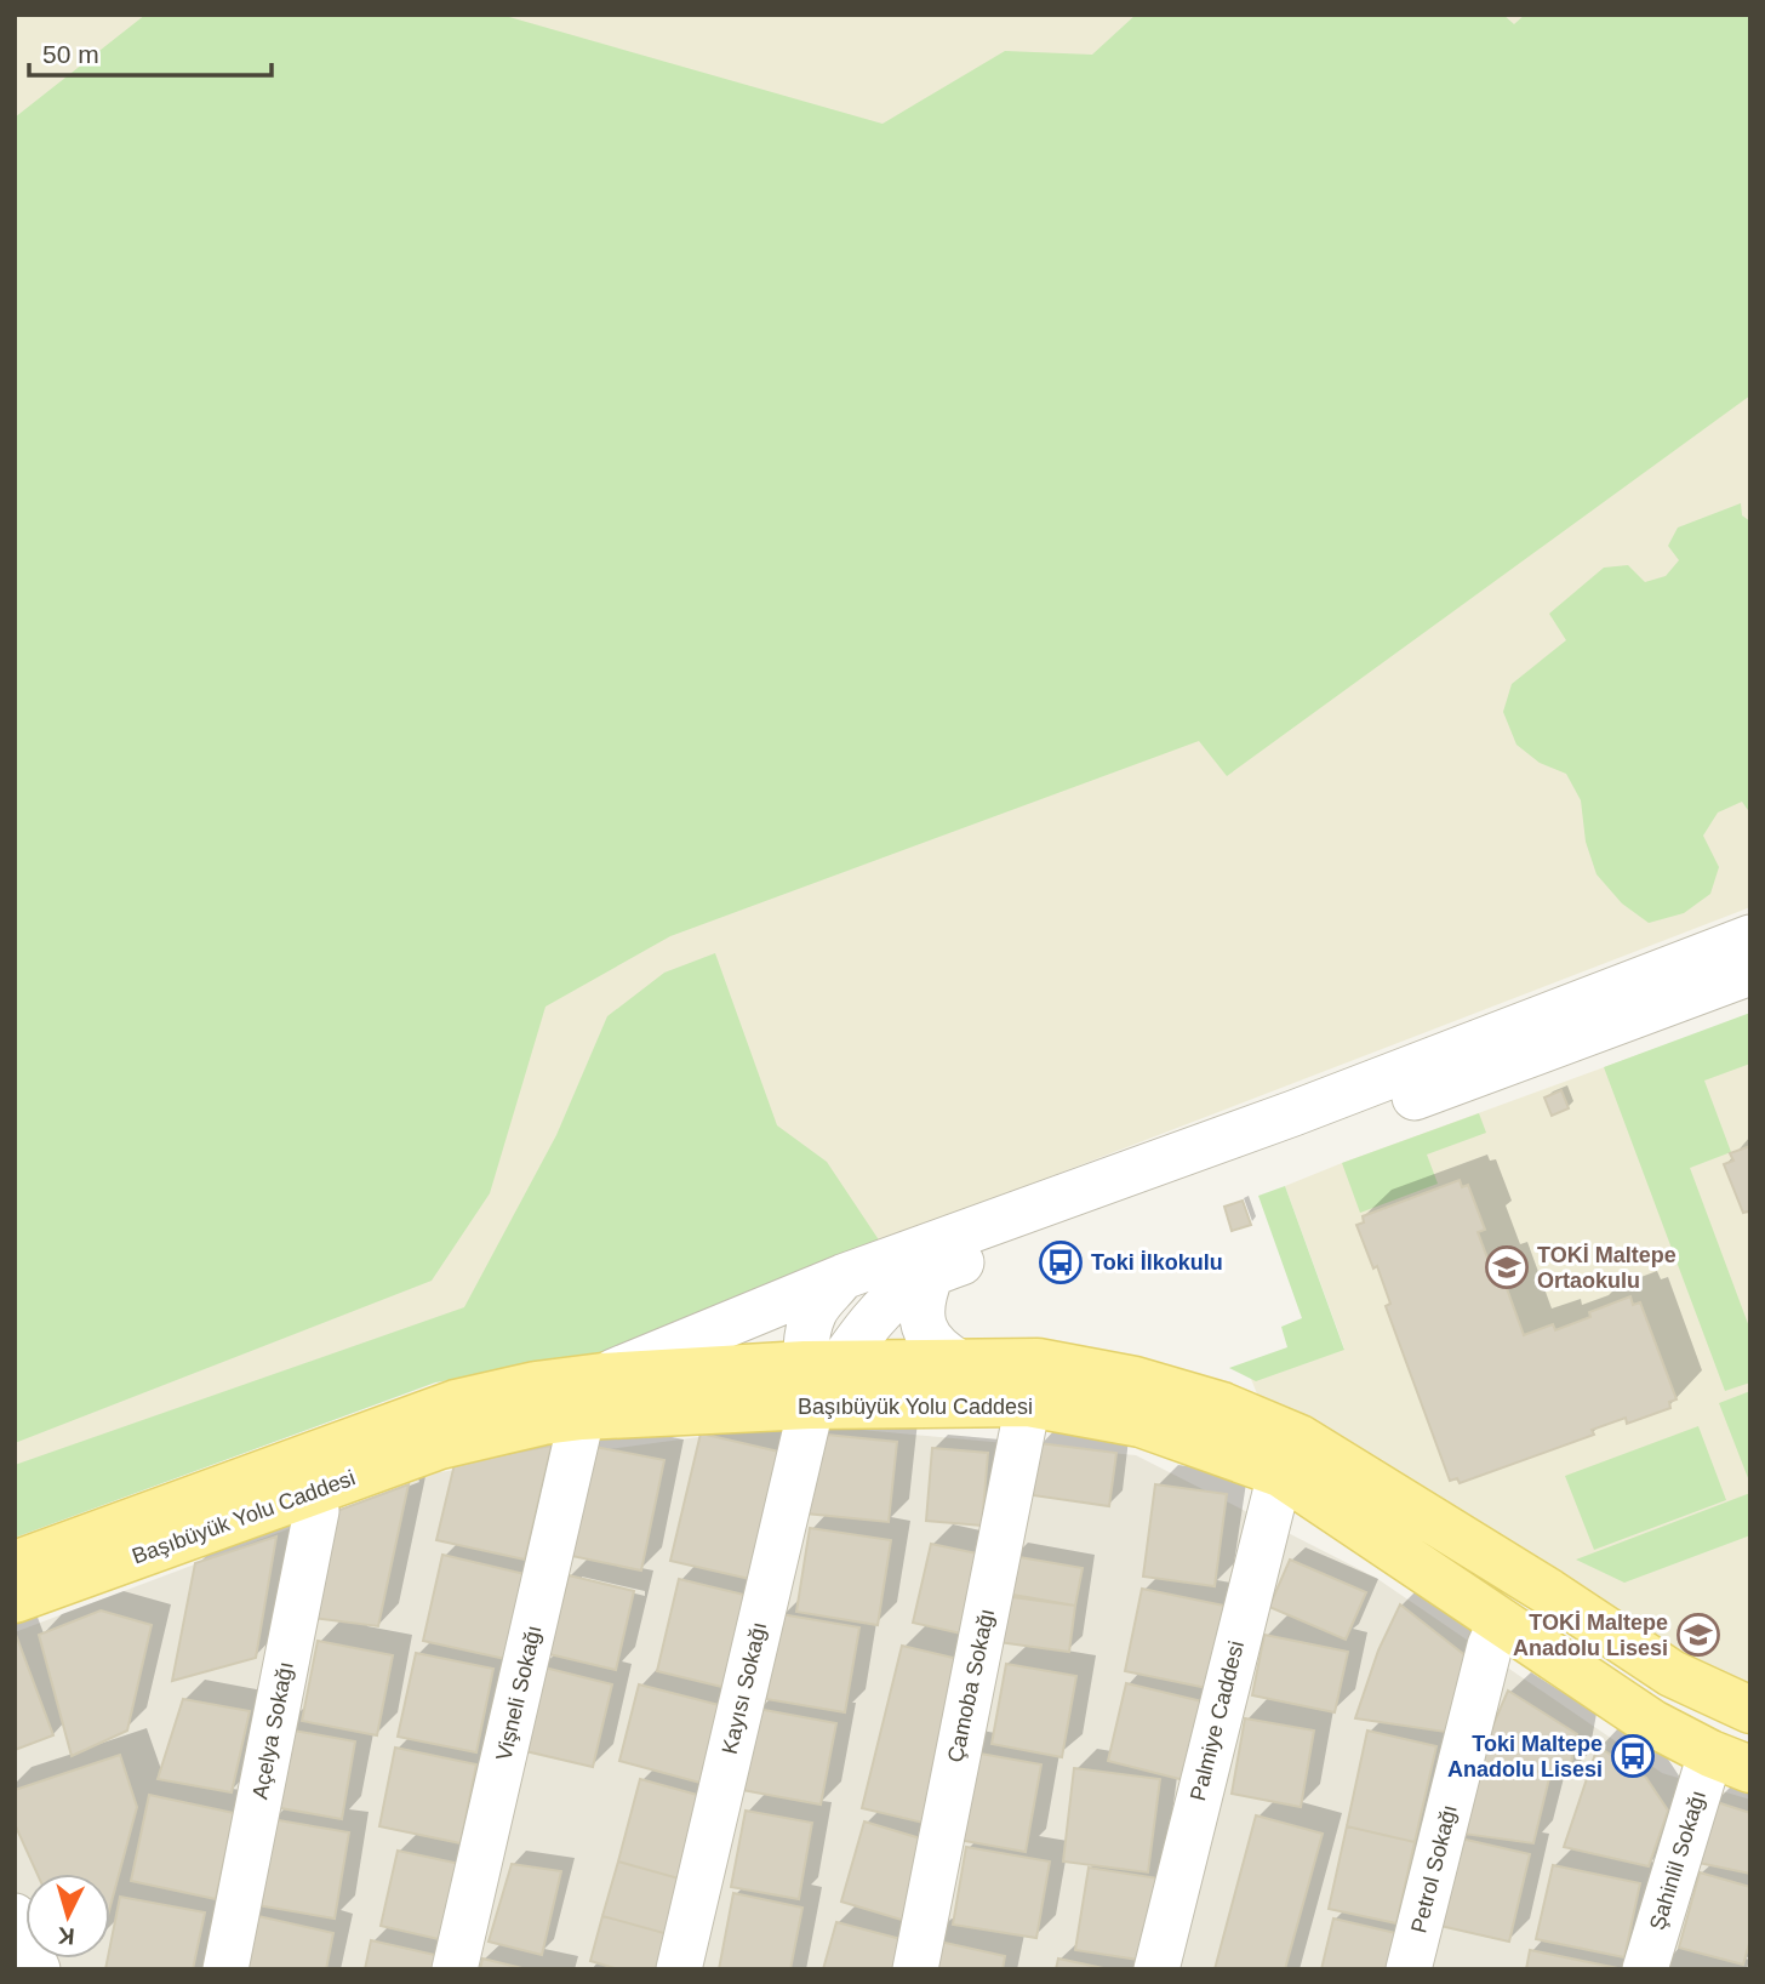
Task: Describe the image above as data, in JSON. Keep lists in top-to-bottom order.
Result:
{
  "streets": {
    "main road": ["Başıbüyük Yolu Caddesi"],
    "street": [
      "Çamoba Sokağı",
      "Kayısı Sokağı",
      "Vişneli Sokağı",
      "Palmiye Caddesi",
      "Açelya Sokağı",
      "Şahinlil Sokağı",
      "Petrol Sokağı"
    ]
  },
  "crossings": [
    ["Başıbüyük Yolu Caddesi", "Çamoba Sokağı"],
    ["Başıbüyük Yolu Caddesi", "Kayısı Sokağı"],
    ["Başıbüyük Yolu Caddesi", "Vişneli Sokağı"],
    ["Başıbüyük Yolu Caddesi", "Palmiye Caddesi"],
    ["Başıbüyük Yolu Caddesi", "Açelya Sokağı"],
    ["Başıbüyük Yolu Caddesi", "Şahinlil Sokağı"],
    ["Başıbüyük Yolu Caddesi", "Petrol Sokağı"]
  ],
  "places": {
    "bus stop": ["Toki İlkokulu", "Toki Maltepe Anadolu Lisesi"],
    "school or university": ["TOKİ Maltepe Ortaokulu", "TOKİ Maltepe Anadolu Lisesi"]
  },
  "scale_bar": "50 m",
  "north": "bottom"
}
